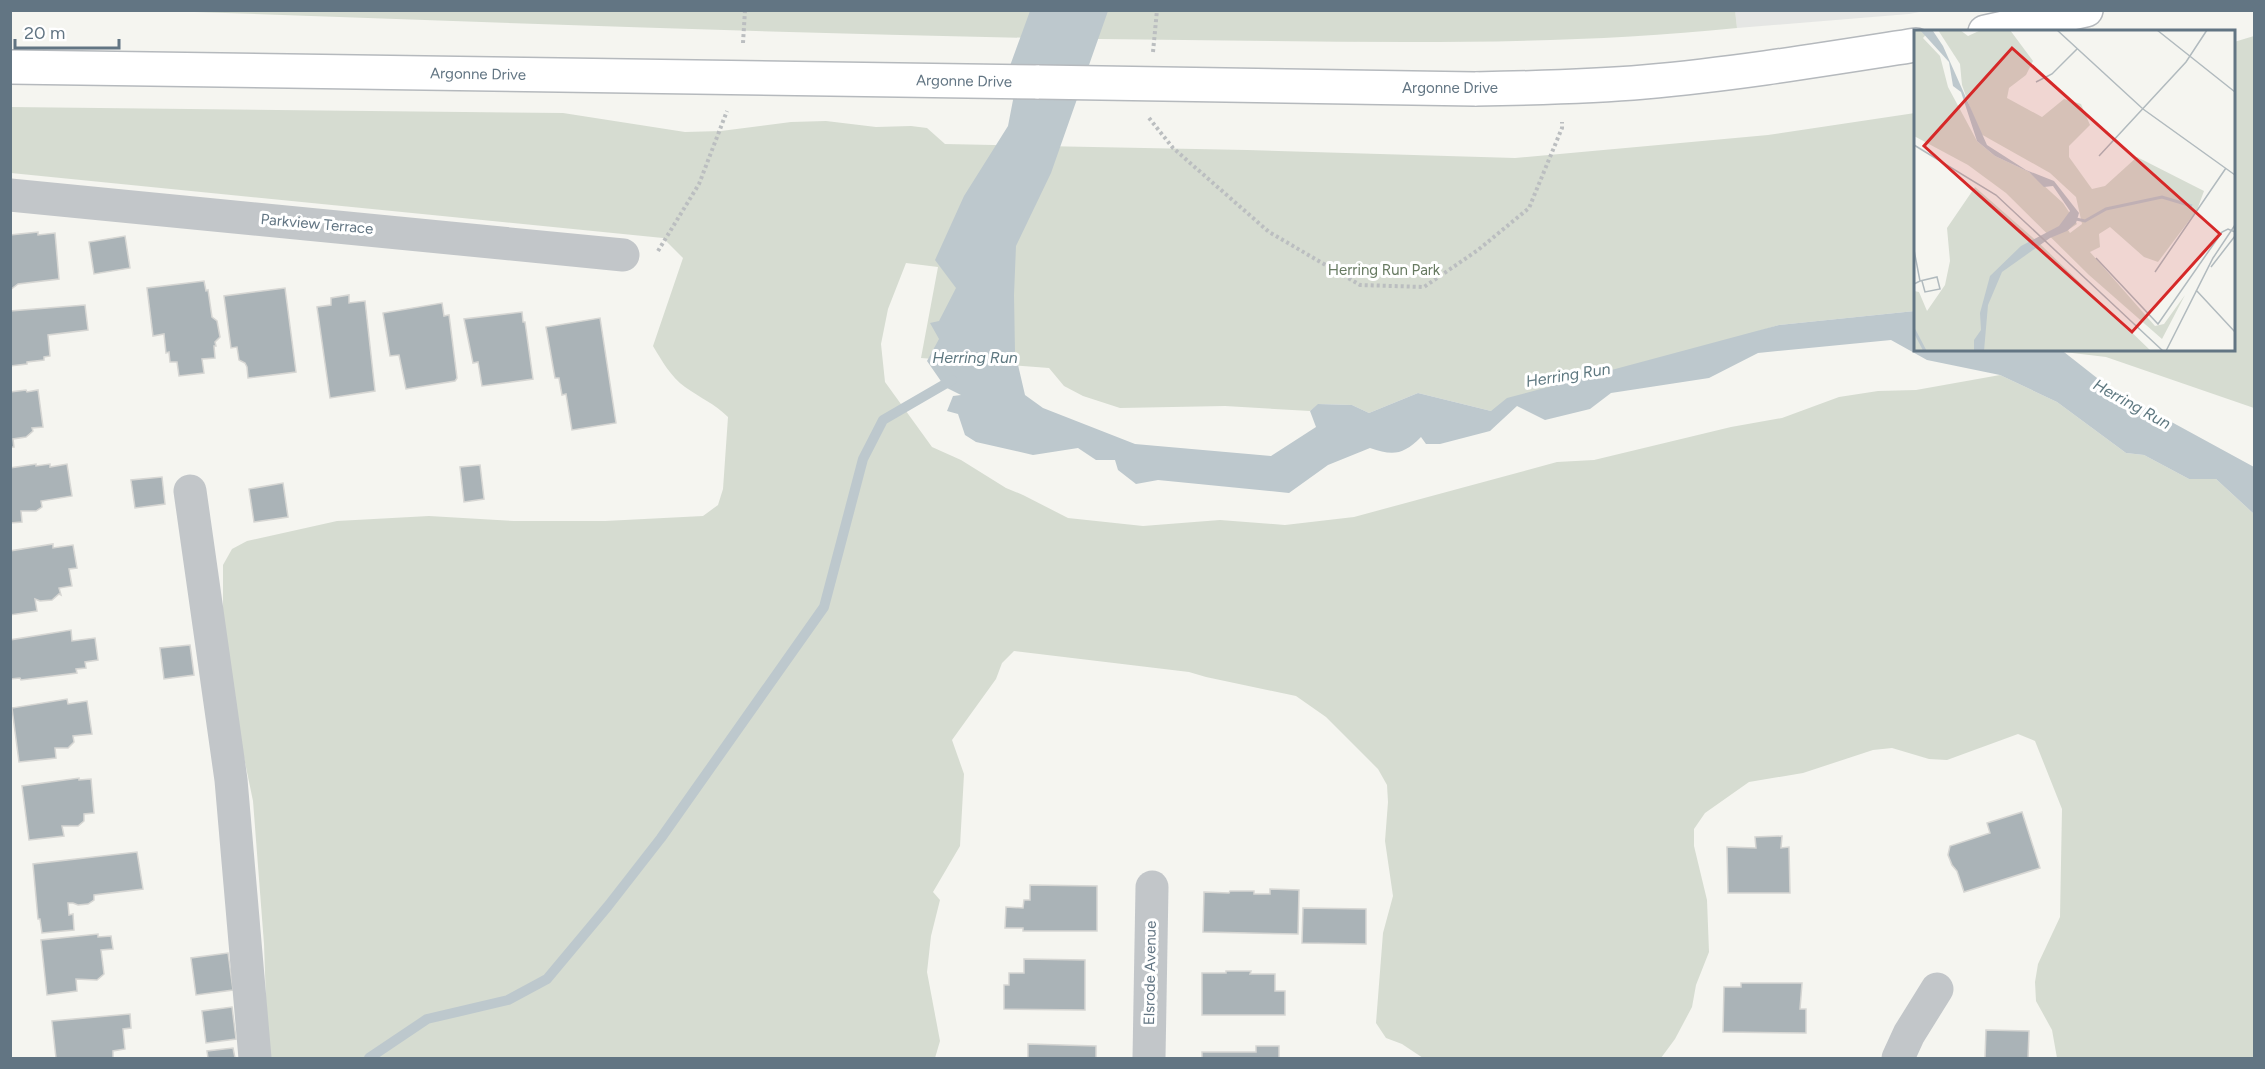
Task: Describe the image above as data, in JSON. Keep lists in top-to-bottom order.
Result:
{
  "streets": {
    "main road": ["Argonne Drive"],
    "street": ["Parkview Terrace", "Elsrode Avenue"]
  },
  "water": ["Herring Run"],
  "parks": ["Herring Run Park"],
  "scale_bar": "20 m"
}
